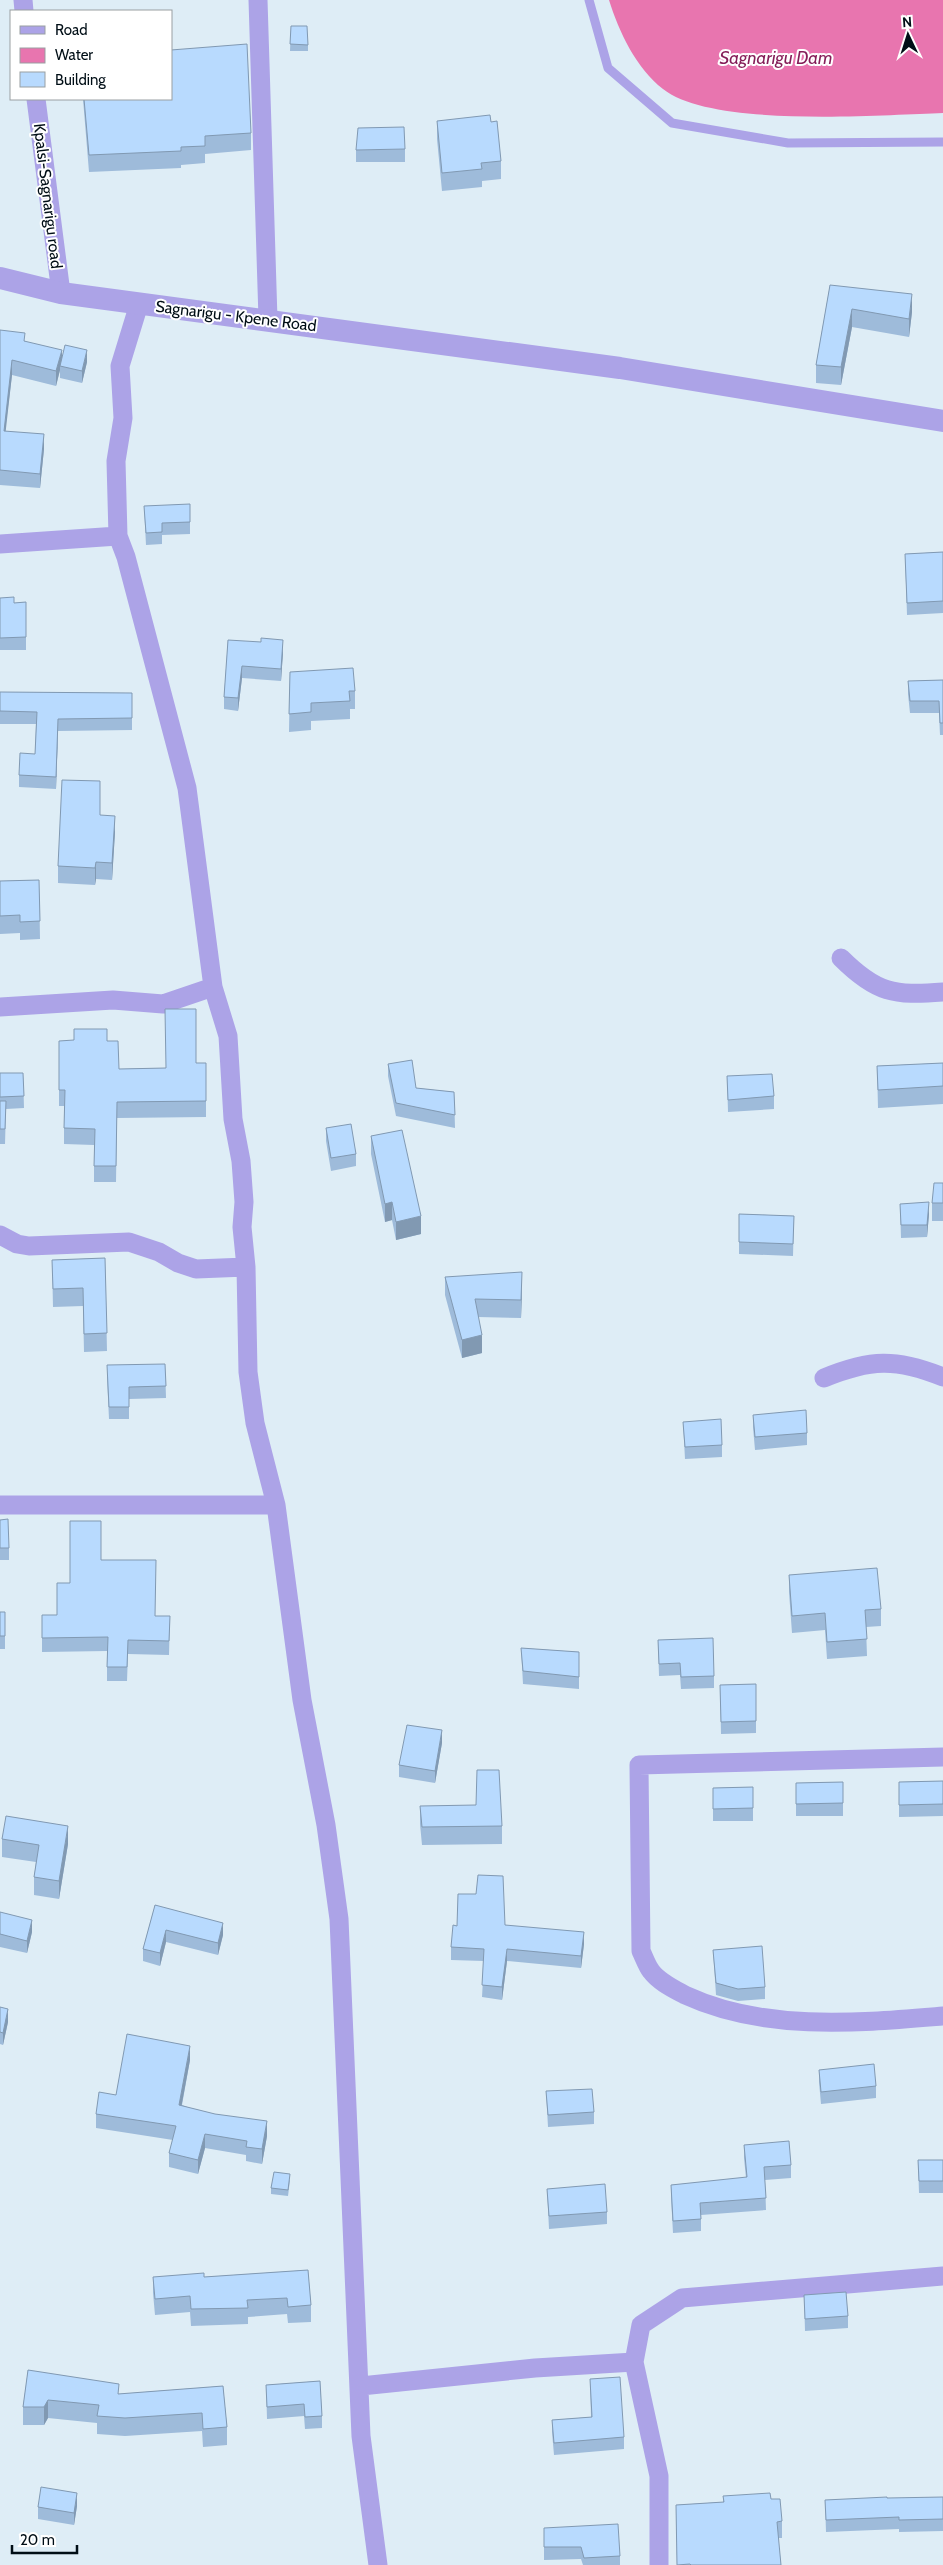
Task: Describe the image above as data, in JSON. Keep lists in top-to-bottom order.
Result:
{
  "streets": {
    "street": ["Kpalsi-Sagnarigu road", "Sagnarigu - Kpene Road"]
  },
  "crossings": [
    ["Kpalsi-Sagnarigu road", "Sagnarigu - Kpene Road"]
  ],
  "water": ["Sagnarigu Dam"],
  "legend": ["Road", "Water", "Building"],
  "scale_bar": "20 m",
  "north": "top"
}
